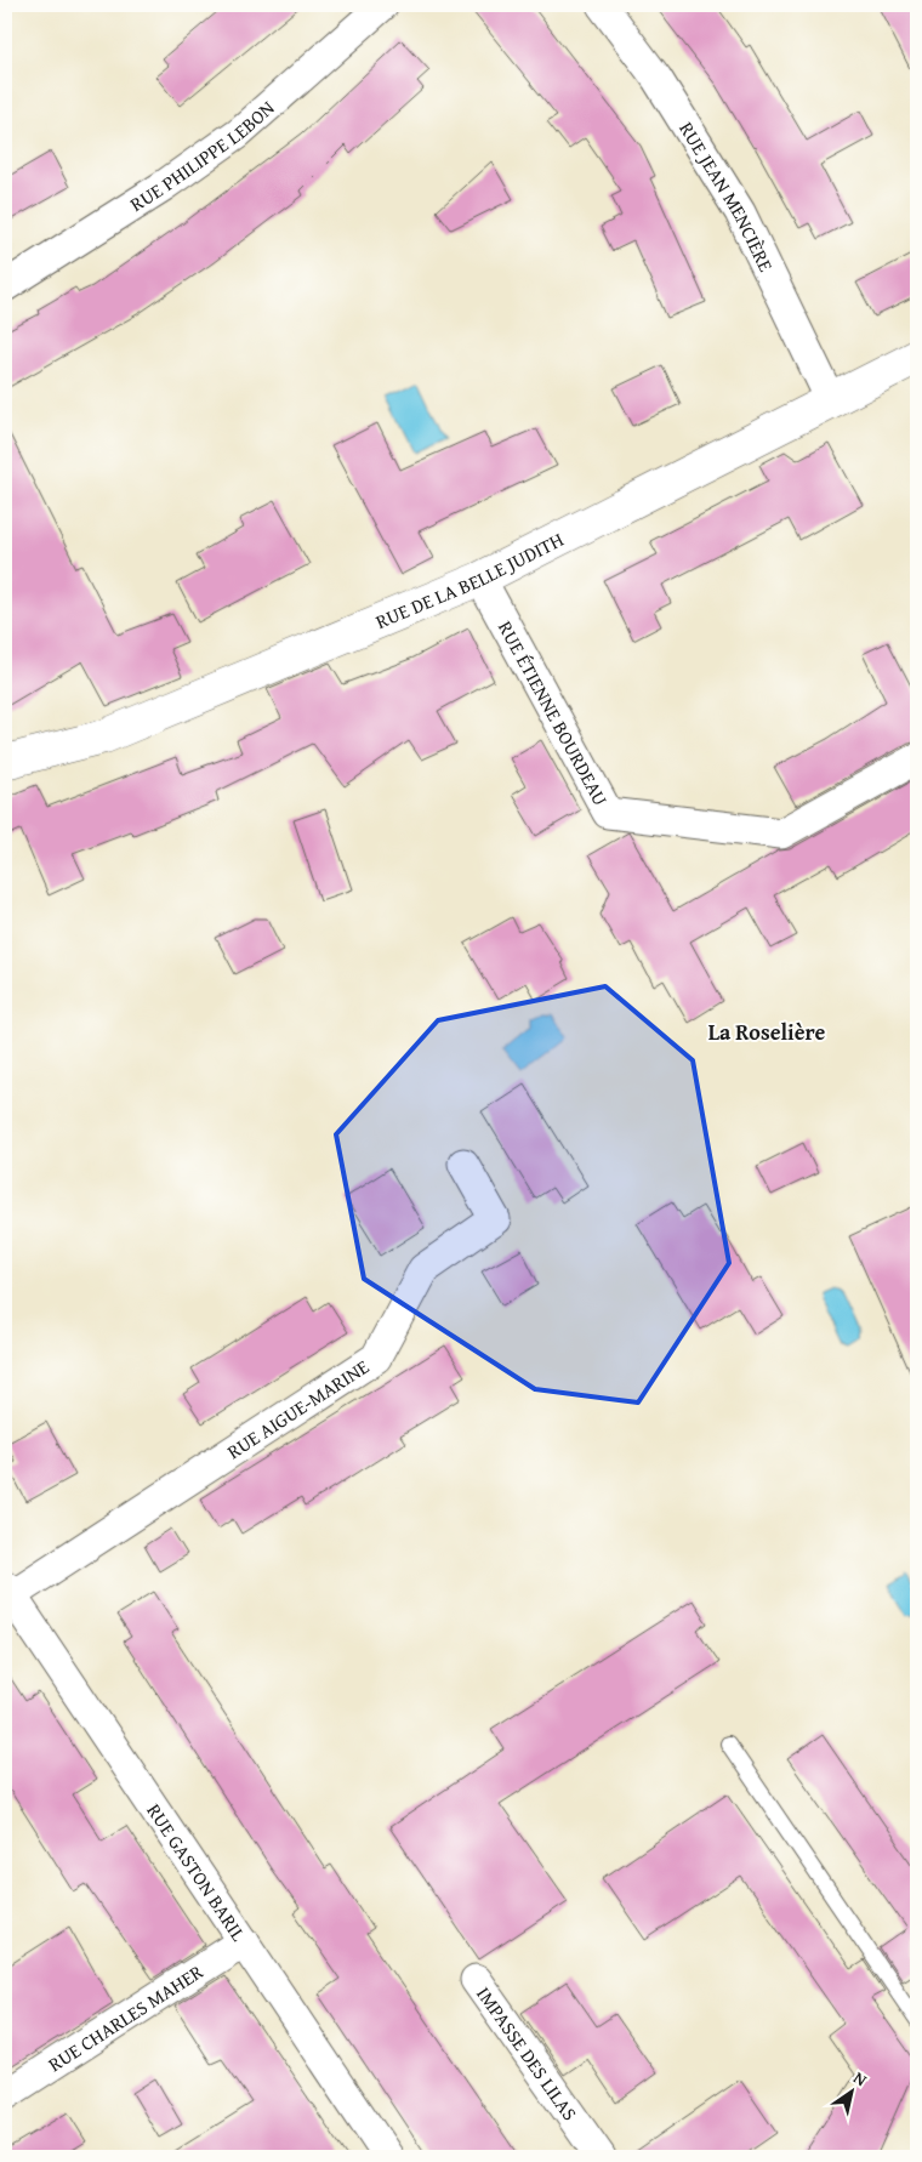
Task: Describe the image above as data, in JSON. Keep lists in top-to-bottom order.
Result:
{
  "streets": {
    "street": [
      "RUE PHILIPPE LEBON",
      "RUE JEAN MENCIÈRE",
      "RUE DE LA BELLE JUDITH",
      "RUE ÉTIENNE BOURDEAU",
      "RUE AIGUE-MARINE",
      "RUE GASTON BARIL",
      "RUE CHARLES MAHER",
      "IMPASSE DES LILAS"
    ]
  },
  "crossings": [
    ["RUE JEAN MENCIÈRE", "RUE DE LA BELLE JUDITH"],
    ["RUE DE LA BELLE JUDITH", "RUE ÉTIENNE BOURDEAU"],
    ["RUE AIGUE-MARINE", "RUE GASTON BARIL"],
    ["RUE GASTON BARIL", "RUE CHARLES MAHER"]
  ],
  "districts": ["La Roselière"],
  "north": "top right"
}
